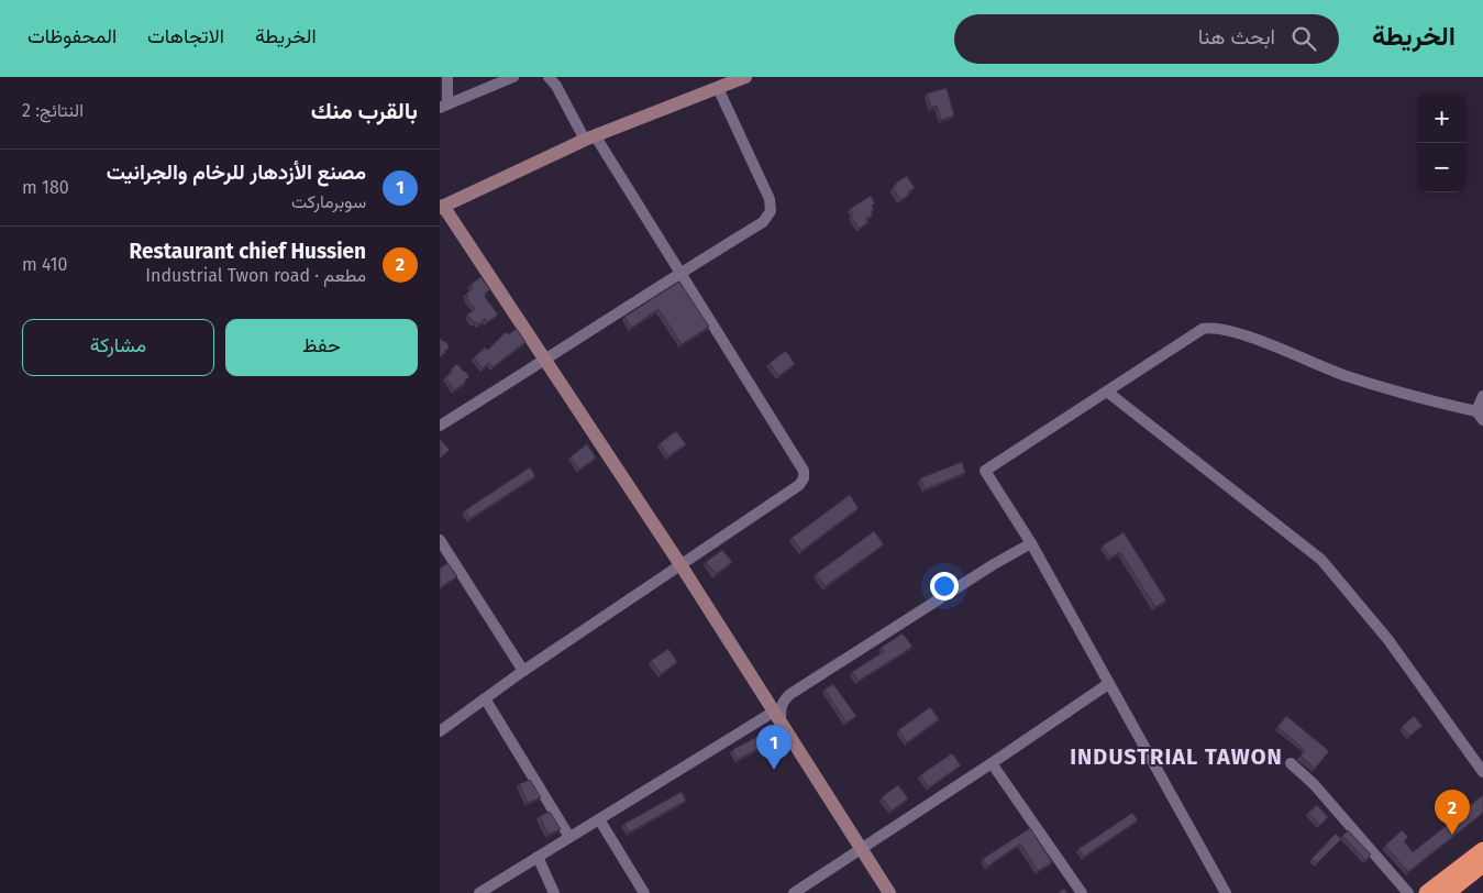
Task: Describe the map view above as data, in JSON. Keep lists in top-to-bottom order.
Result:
{
  "districts": ["INDUSTRIAL TAWON"],
  "page": {
    "header": "الخريطة",
    "search": "ابحث هنا",
    "nav": ["الخريطة", "الاتجاهات", "المحفوظات"],
    "heading": ["بالقرب منك", "النتائج: 2"],
    "map_buttons": ["+", "−"],
    "list": [
      {
        "mark": "1",
        "name": "مصنع الأزدهار للرخام والجرانيت",
        "note": "سوبرماركت",
        "value": "180 m"
      },
      {
        "mark": "2",
        "name": "Restaurant chief Hussien",
        "note": "مطعم · Industrial Twon road",
        "value": "410 m"
      }
    ],
    "buttons": ["حفظ", "مشاركة"],
    "pins": ["1", "2"]
  }
}
